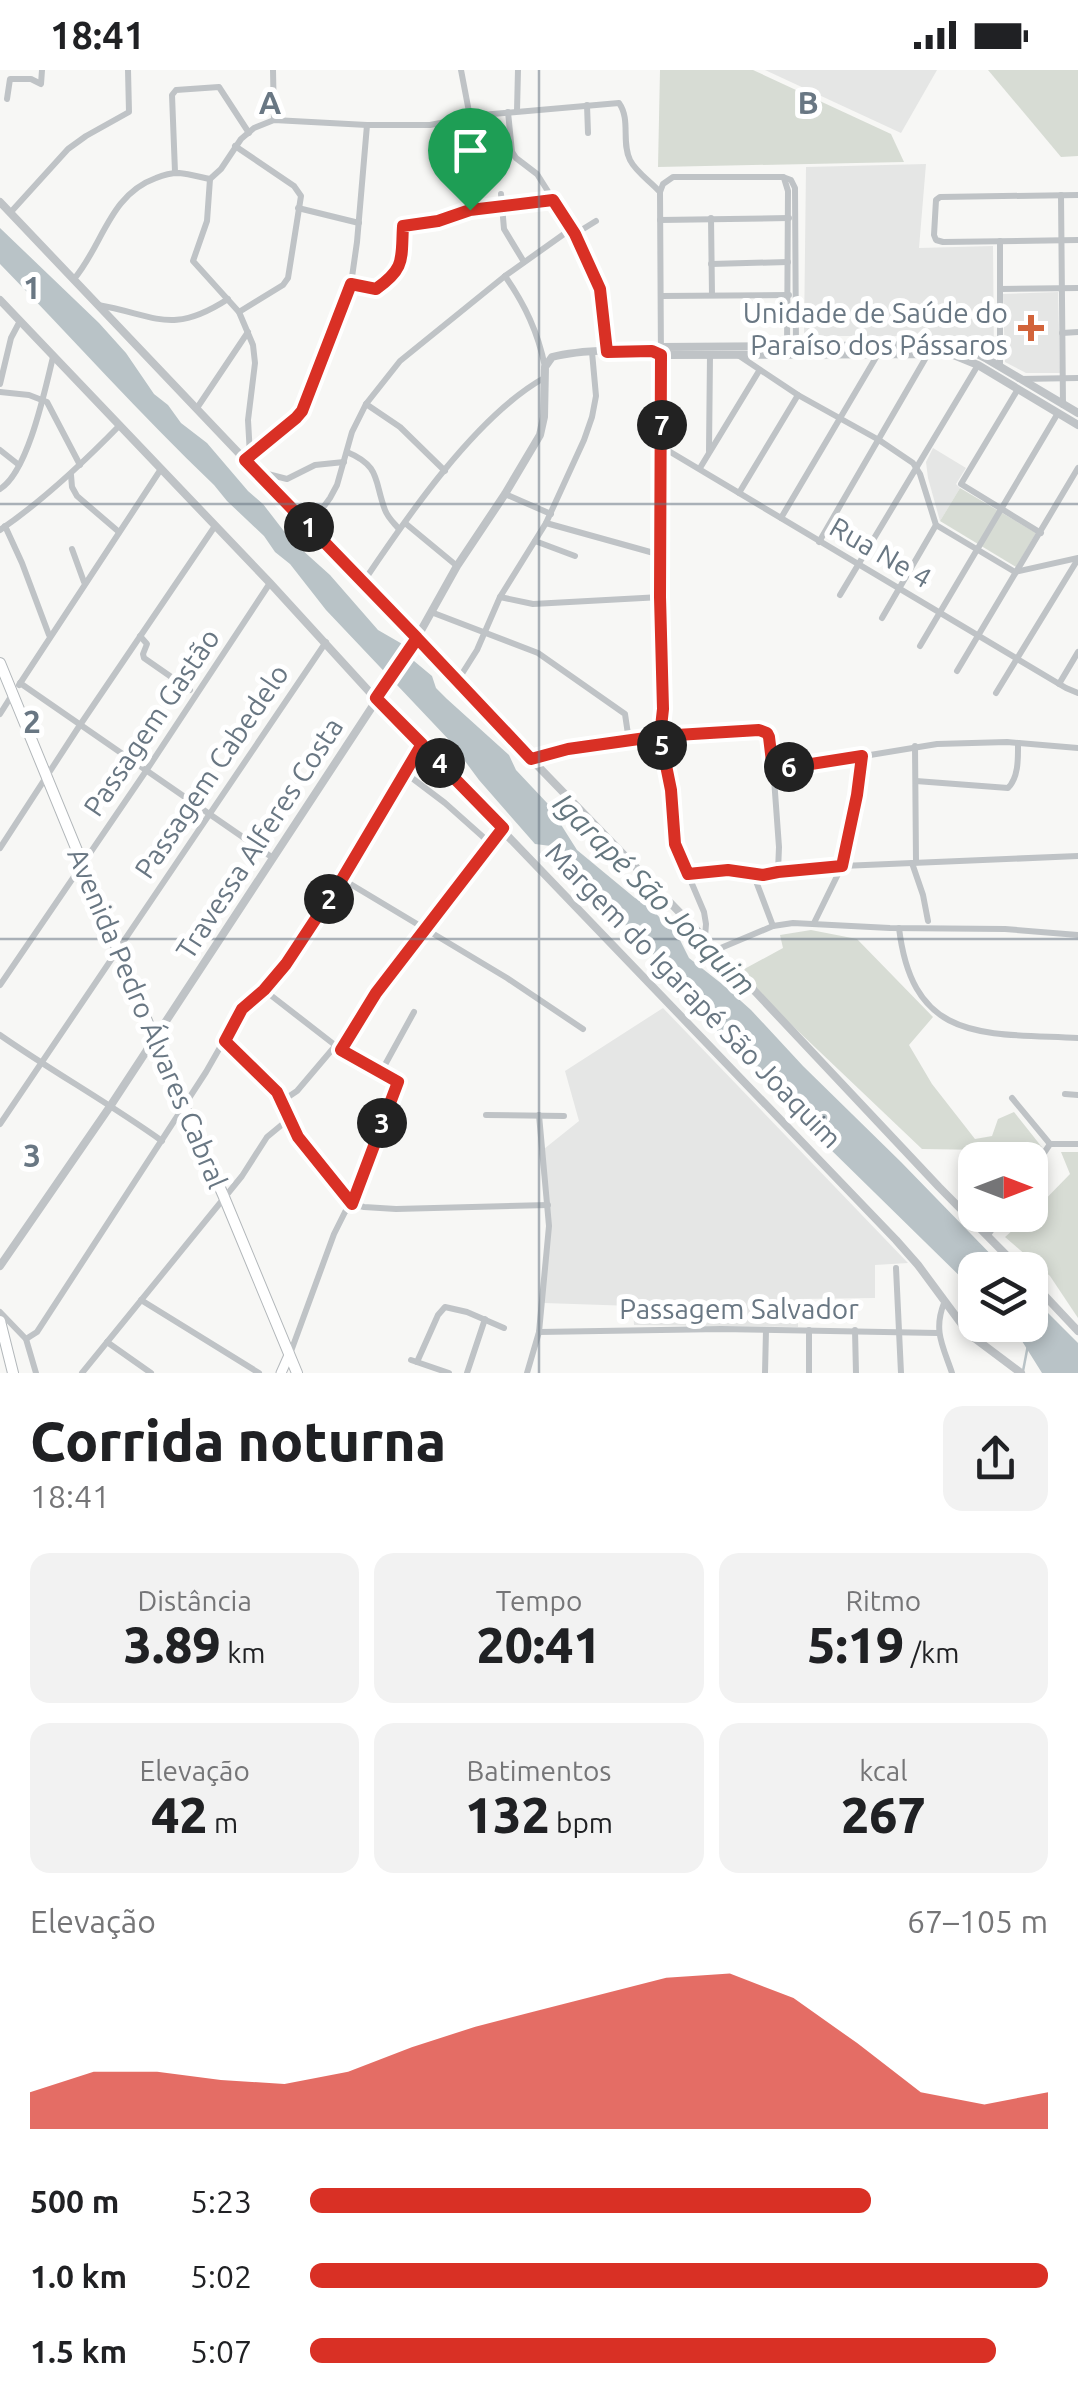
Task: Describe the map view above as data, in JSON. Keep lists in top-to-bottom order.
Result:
{
  "streets": {
    "main road": ["Avenida Pedro Álvares Cabral"],
    "street": [
      "Rua Ne 4",
      "Passagem Gastão",
      "Passagem Cabedelo",
      "Travessa Alferes Costa",
      "Margem do Igarapé São Joaquim",
      "Passagem Salvador"
    ]
  },
  "crossings": [
    ["Passagem Gastão", "Margem do Igarapé São Joaquim"],
    ["Passagem Gastão", "Avenida Pedro Álvares Cabral"],
    ["Passagem Cabedelo", "Margem do Igarapé São Joaquim"],
    ["Passagem Cabedelo", "Avenida Pedro Álvares Cabral"],
    ["Travessa Alferes Costa", "Margem do Igarapé São Joaquim"],
    ["Travessa Alferes Costa", "Avenida Pedro Álvares Cabral"]
  ],
  "water": ["Igarapé São Joaquim"],
  "places": {
    "health": ["Unidade de Saúde do Paraíso dos Pássaros"]
  },
  "north": "right",
  "page": {
    "status": "18:41",
    "pins": [
      "7",
      "1",
      "5",
      "4",
      "6",
      "2",
      "3"
    ],
    "heading": ["Corrida noturna", "18:41"],
    "stats": [
      ["Distância", "3.89 km"],
      ["Tempo", "20:41"],
      ["Ritmo", "5:19 /km"],
      ["Elevação", "42 m"],
      ["Batimentos", "132 bpm"],
      ["kcal", "267"]
    ],
    "chart": ["Elevação", "67–105 m"],
    "list": [
      {
        "name": "500 m",
        "note": "5:23"
      },
      {
        "name": "1.0 km",
        "note": "5:02"
      },
      {
        "name": "1.5 km",
        "note": "5:07"
      }
    ]
  },
  "grid": {
    "columns": ["A", "B"],
    "rows": ["1", "2", "3"]
  }
}
